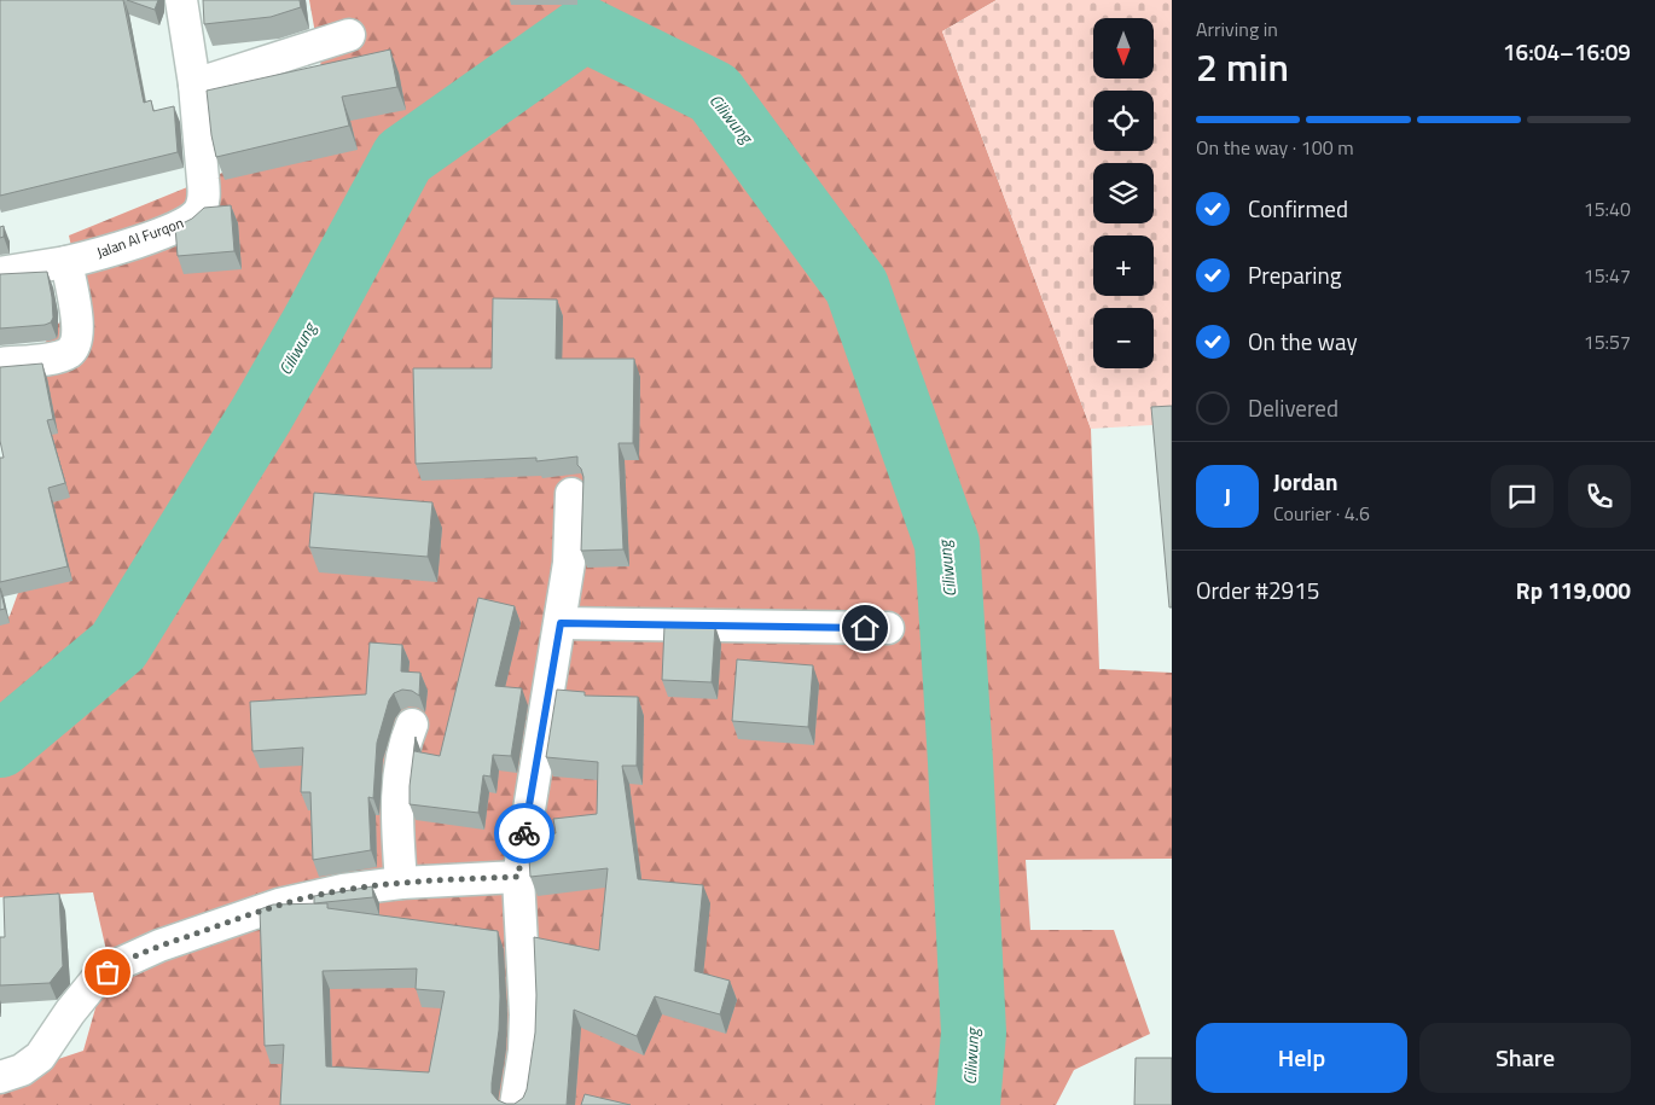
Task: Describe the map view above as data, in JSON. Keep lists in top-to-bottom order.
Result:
{
  "streets": {
    "street": ["Jalan Al Furqon"]
  },
  "water": ["Ciliwung"],
  "north": "bottom",
  "page": {
    "heading": ["2 min", "Arriving in", "16:04–16:09"],
    "panel": [
      "Jordan",
      "Courier · 4.6",
      "Order #2915",
      "Rp 119,000"
    ],
    "map_buttons": ["+", "−"],
    "bar": "On the way · 100 m",
    "list": [
      ["Confirmed", "15:40"],
      ["Preparing", "15:47"],
      ["On the way", "15:57"],
      "Delivered"
    ],
    "round": "J",
    "buttons": ["Help", "Share"]
  }
}
